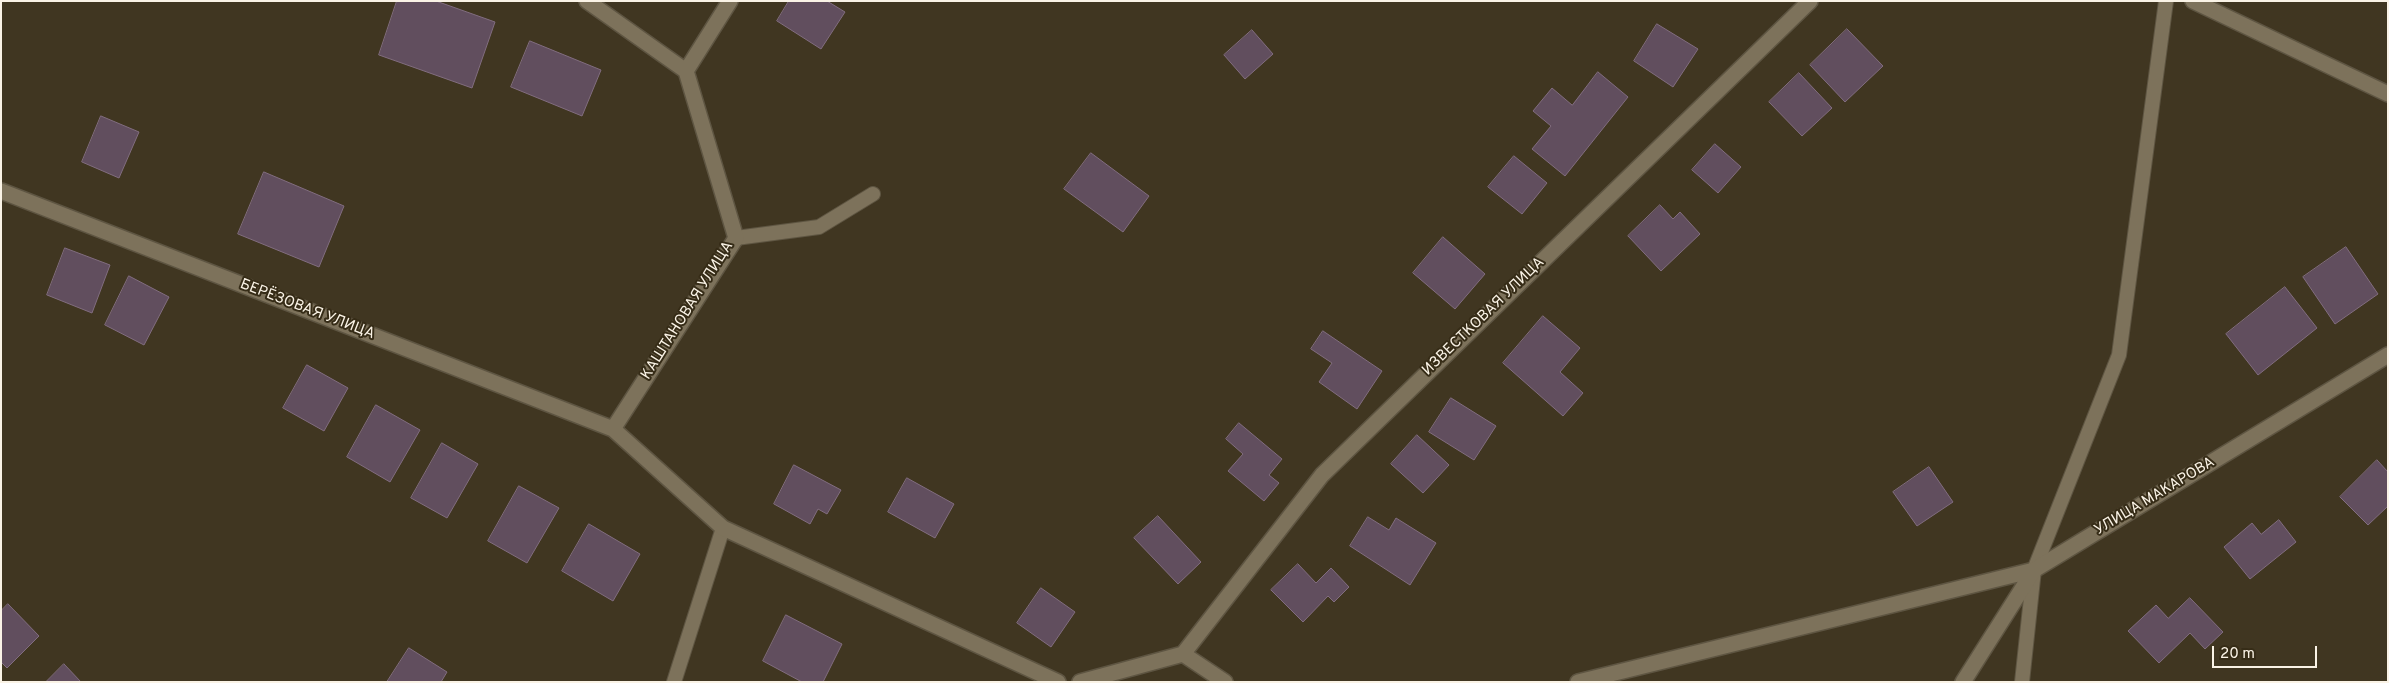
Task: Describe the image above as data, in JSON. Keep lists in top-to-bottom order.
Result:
{
  "streets": {
    "street": [
      "БЕРЁЗОВАЯ УЛИЦА",
      "КАШТАНОВАЯ УЛИЦА",
      "ИЗВЕСТКОВАЯ УЛИЦА",
      "УЛИЦА МАКАРОВА"
    ]
  },
  "crossings": [
    ["БЕРЁЗОВАЯ УЛИЦА", "КАШТАНОВАЯ УЛИЦА"]
  ],
  "scale_bar": "20 m"
}
